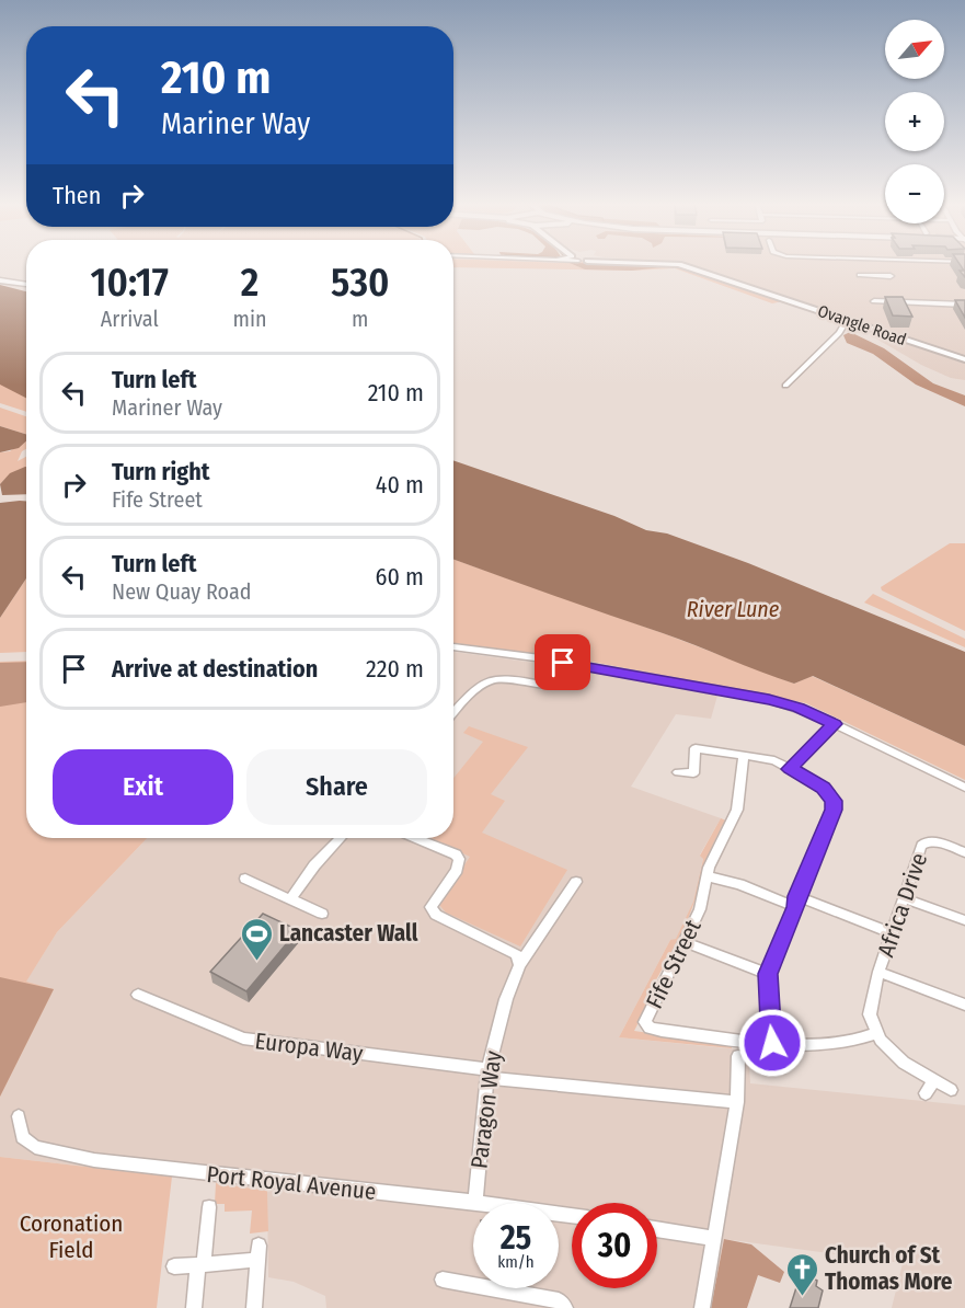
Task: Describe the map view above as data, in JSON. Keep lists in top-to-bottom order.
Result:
{
  "streets": {
    "main road": ["Ovangle Road"],
    "street": [
      "Africa Drive",
      "Fife Street",
      "Europa Way",
      "Paragon Way",
      "Port Royal Avenue"
    ]
  },
  "crossings": [
    ["Africa Drive", "Fife Street"],
    ["Europa Way", "Paragon Way"],
    ["Paragon Way", "Port Royal Avenue"]
  ],
  "water": ["River Lune"],
  "parks": ["Coronation Field"],
  "places": {
    "sports": ["Lancaster Wall"],
    "church": ["Church of St Thomas More"]
  },
  "north": "top right",
  "page": {
    "map_buttons": ["+", "−"],
    "turn": ["210 m", "Mariner Way"],
    "then": "Then",
    "eta": [
      "10:17",
      "Arrival",
      "2",
      "min",
      "530",
      "m"
    ],
    "list": [
      {
        "name": "Turn left",
        "note": "Mariner Way",
        "value": "210 m"
      },
      {
        "name": "Turn right",
        "note": "Fife Street",
        "value": "40 m"
      },
      {
        "name": "Turn left",
        "note": "New Quay Road",
        "value": "60 m"
      },
      {
        "name": "Arrive at destination",
        "value": "220 m"
      }
    ],
    "buttons": ["Exit", "Share"],
    "speed": "25 km/h",
    "limit": "30"
  }
}
